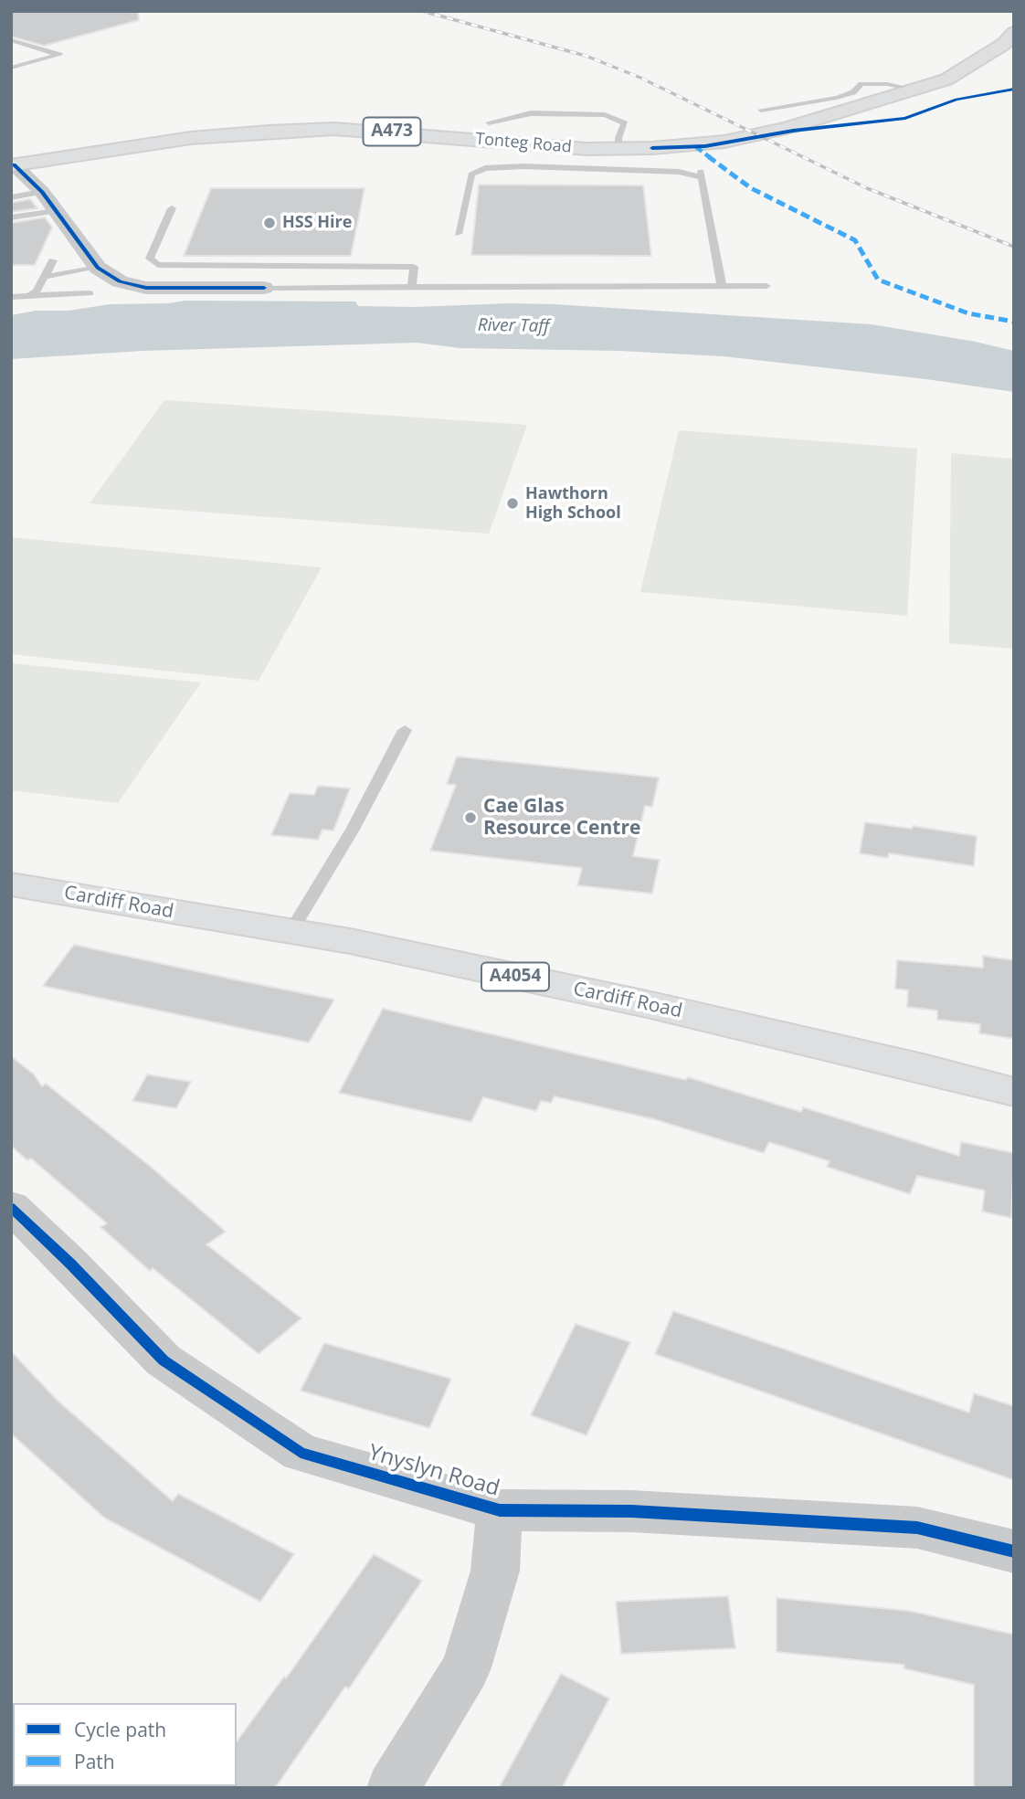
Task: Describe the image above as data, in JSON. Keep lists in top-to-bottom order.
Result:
{
  "streets": {
    "main road": [
      "A473",
      "Tonteg Road",
      "Cardiff Road",
      "A4054"
    ],
    "street": ["Ynyslyn Road"]
  },
  "water": ["River Taff"],
  "places": ["HSS Hire", "Hawthorn High School", "Cae Glas Resource Centre"],
  "legend": ["Cycle path", "Path"]
}
